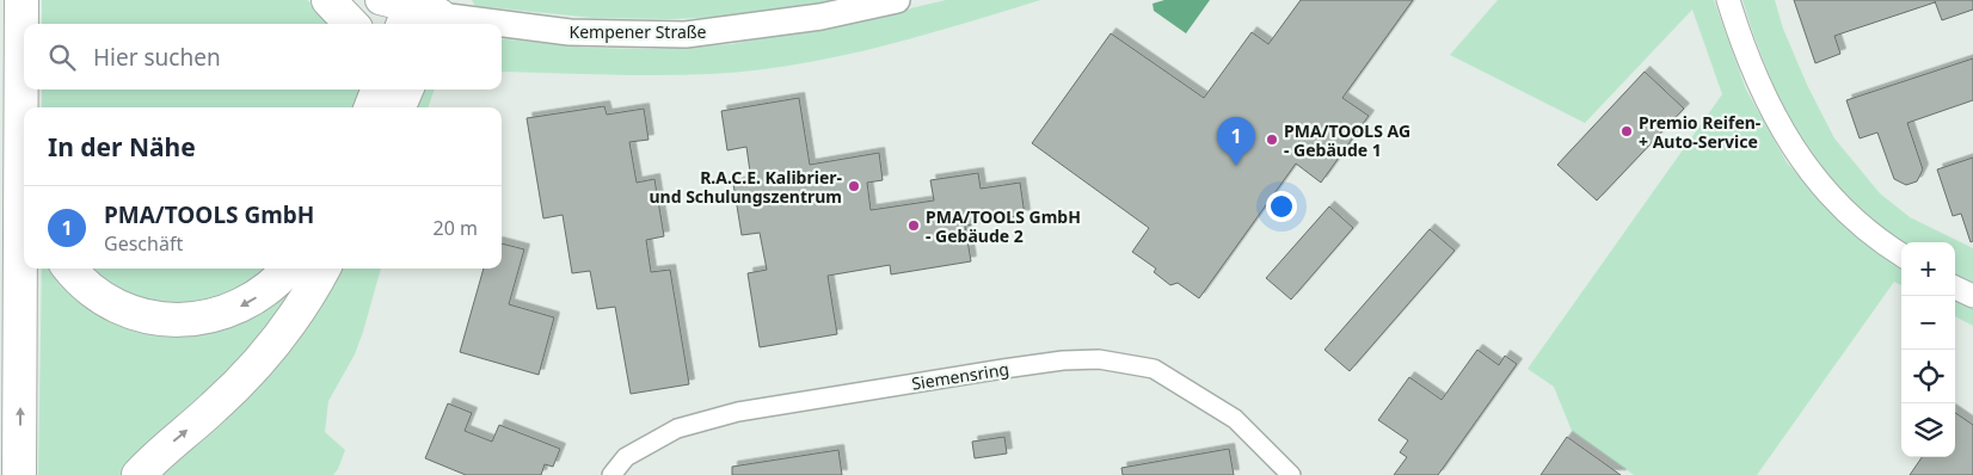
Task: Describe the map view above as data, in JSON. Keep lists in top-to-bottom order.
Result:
{
  "streets": {
    "main road": ["Kempener Straße"],
    "street": ["Siemensring"]
  },
  "places": [
    "Premio Reifen- + Auto-Service",
    "PMA/TOOLS AG - Gebäude 1",
    "R.A.C.E. Kalibrier- und Schulungszentrum",
    "PMA/TOOLS GmbH - Gebäude 2"
  ],
  "page": {
    "search": "Hier suchen",
    "heading": "In der Nähe",
    "pins": "1",
    "list": [
      {
        "mark": "1",
        "name": "PMA/TOOLS GmbH",
        "note": "Geschäft",
        "value": "20 m"
      }
    ],
    "map_buttons": ["+", "−"]
  }
}
